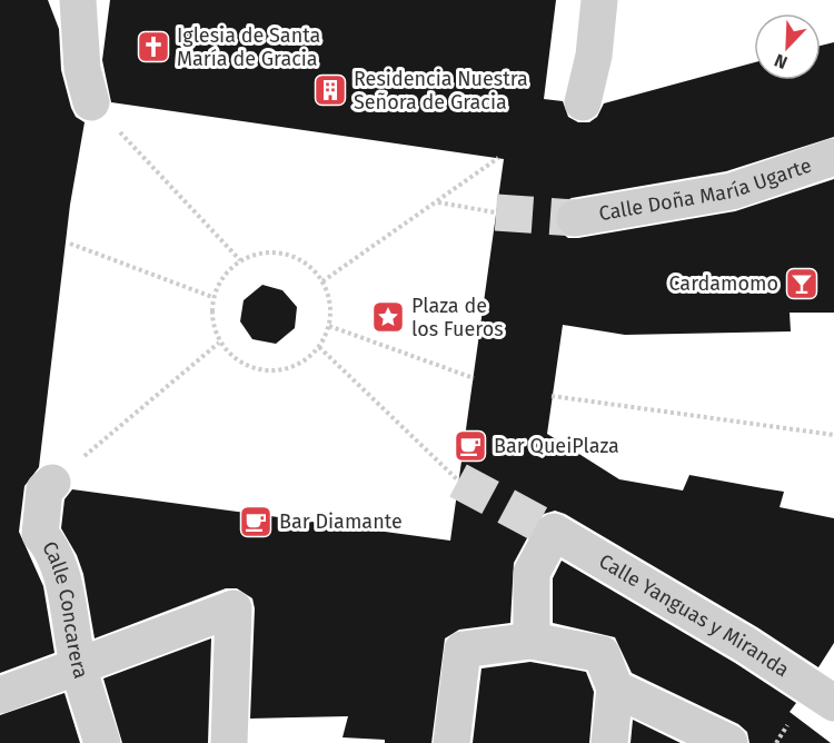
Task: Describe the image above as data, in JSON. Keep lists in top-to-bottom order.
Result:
{
  "streets": {
    "street": ["Calle Doña María Ugarte", "Calle Concarera", "Calle Yanguas y Miranda"]
  },
  "places": {
    "church": ["Iglesia de Santa María de Gracia"],
    "building": ["Residencia Nuestra Señora de Gracia"],
    "bar": ["Cardamomo"],
    "place": ["Plaza de los Fueros"],
    "cafe": ["Bar QueiPlaza", "Bar Diamante"]
  },
  "north": "bottom left"
}
